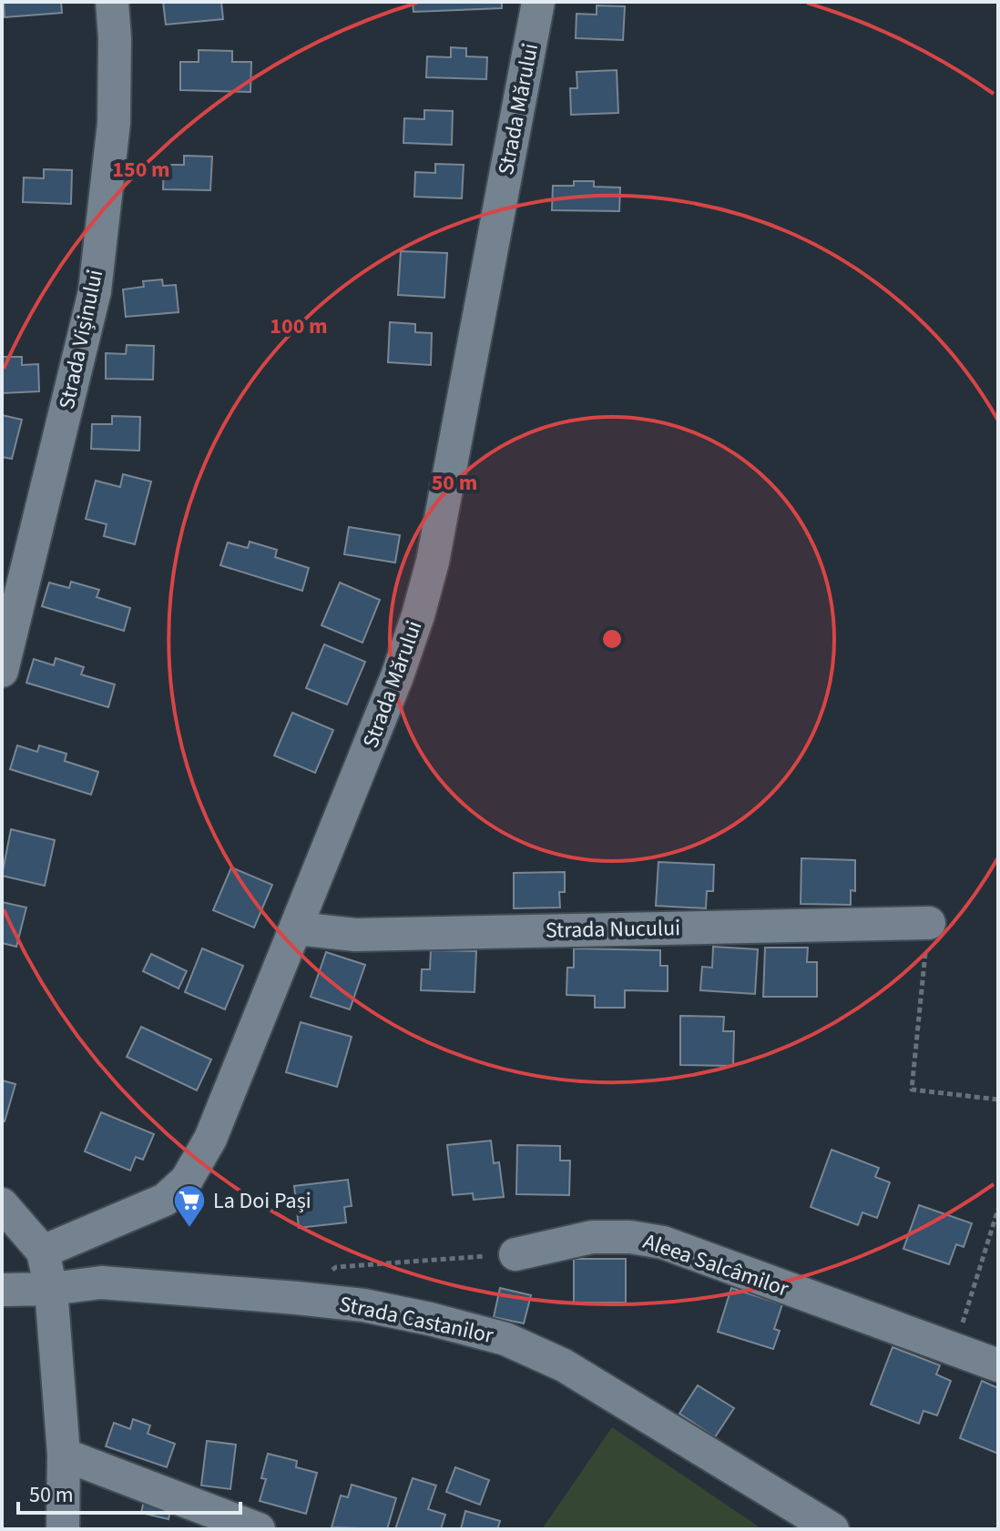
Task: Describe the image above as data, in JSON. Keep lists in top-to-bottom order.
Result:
{
  "streets": {
    "street": [
      "Strada Mărului",
      "Strada Vișinului",
      "Strada Nucului",
      "Aleea Salcâmilor",
      "Strada Castanilor"
    ]
  },
  "crossings": [
    ["Strada Mărului", "Strada Nucului"]
  ],
  "places": {
    "supermarket": ["La Doi Pași"]
  },
  "scale_bar": "50 m",
  "rings": ["150 m", "100 m", "50 m"]
}
